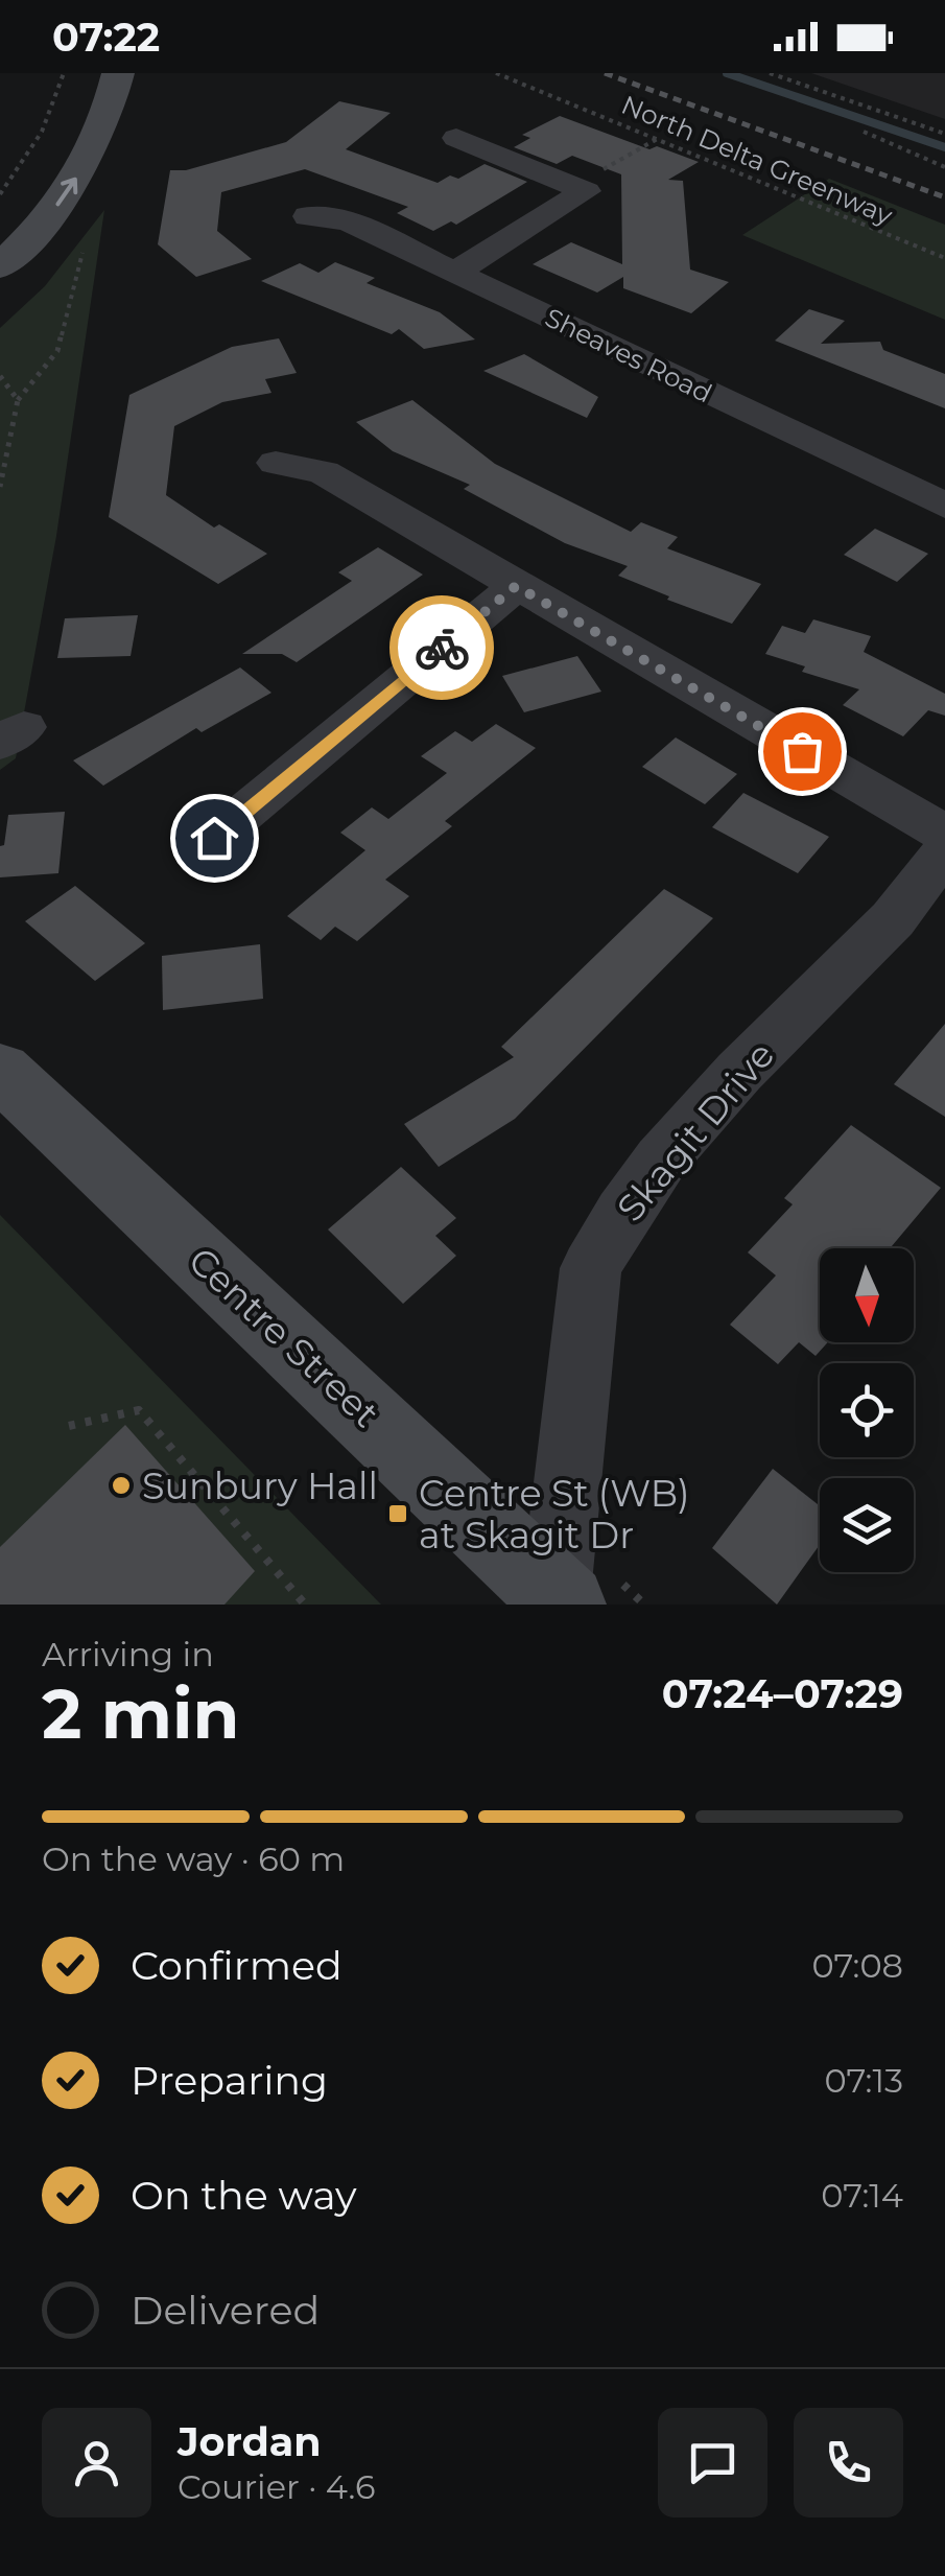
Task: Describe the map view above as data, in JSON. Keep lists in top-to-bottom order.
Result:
{
  "streets": {
    "main road": ["Centre Street"],
    "street": ["Sheaves Road", "Skagit Drive"],
    "path": ["North Delta Greenway"]
  },
  "crossings": [
    ["Skagit Drive", "Centre Street"]
  ],
  "places": {
    "other": ["Sunbury Hall"],
    "transit": ["Centre St (WB) at Skagit Dr"]
  },
  "north": "bottom",
  "page": {
    "status": "07:22",
    "heading": ["2 min", "Arriving in", "07:24–07:29"],
    "panel": ["Jordan", "Courier · 4.6"],
    "bar": "On the way · 60 m",
    "list": [
      ["Confirmed", "07:08"],
      ["Preparing", "07:13"],
      ["On the way", "07:14"],
      "Delivered"
    ]
  }
}
